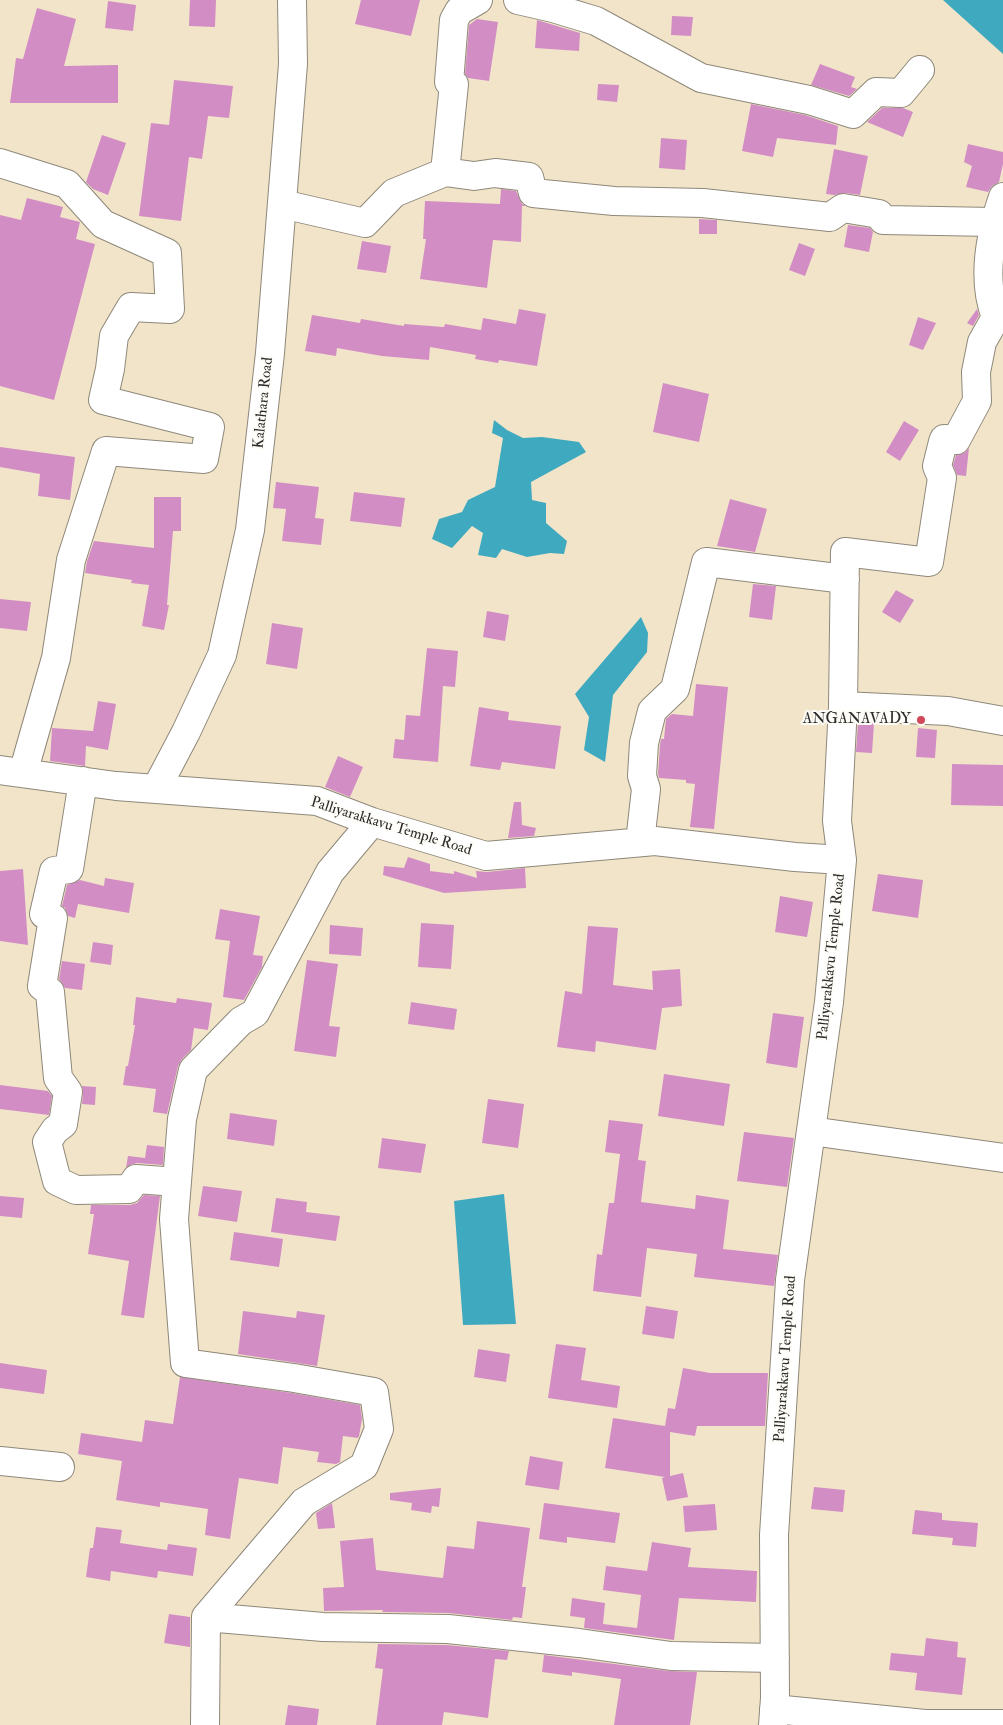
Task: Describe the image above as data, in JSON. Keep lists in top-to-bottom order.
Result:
{
  "streets": {
    "street": ["Kalathara Road", "Palliyarakkavu Temple Road"]
  },
  "crossings": [
    ["Kalathara Road", "Palliyarakkavu Temple Road"]
  ],
  "places": ["ANGANAVADY"]
}
